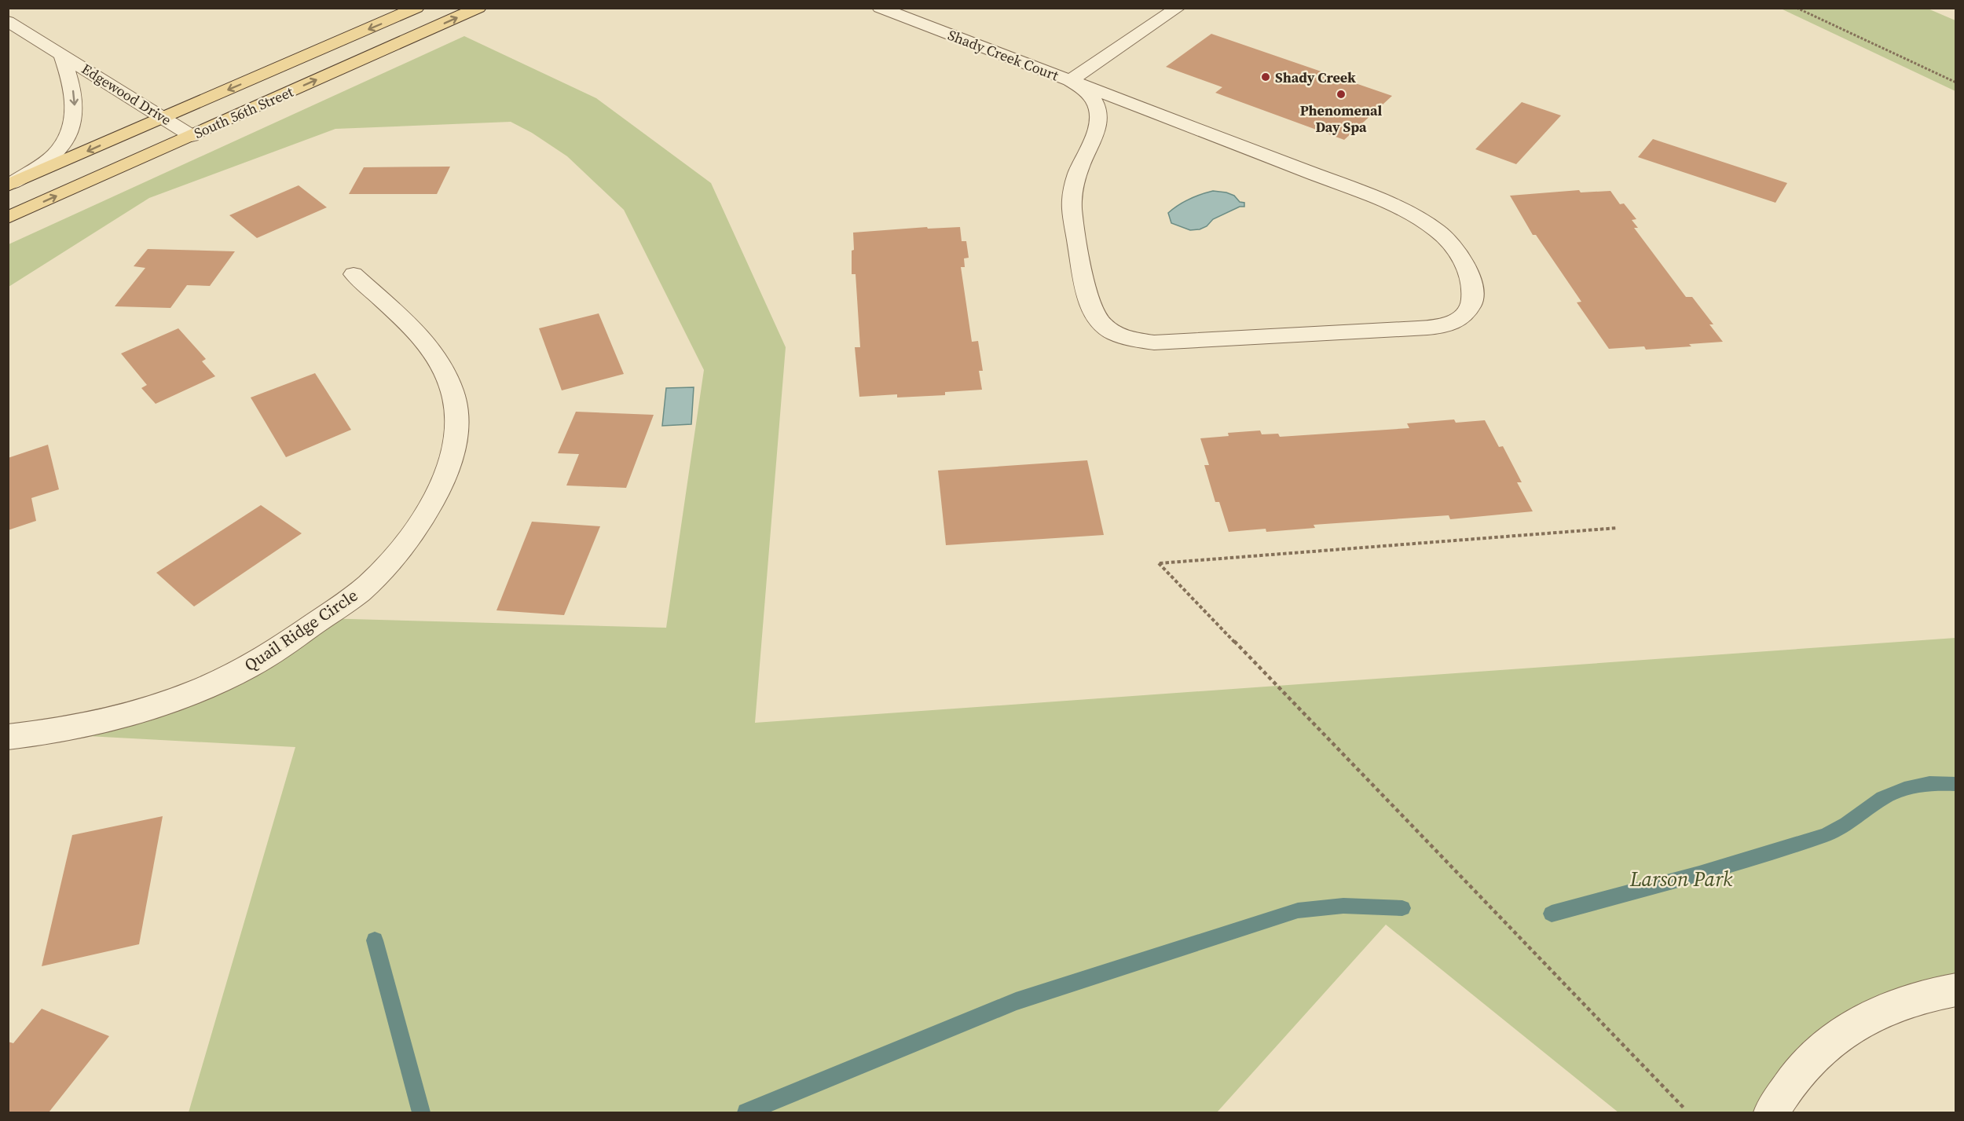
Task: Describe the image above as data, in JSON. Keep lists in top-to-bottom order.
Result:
{
  "streets": {
    "main road": ["South 56th Street"],
    "street": ["Shady Creek Court", "Edgewood Drive", "Quail Ridge Circle"]
  },
  "crossings": [
    ["Edgewood Drive", "South 56th Street"]
  ],
  "one_way": ["Edgewood Drive"],
  "parks": ["Larson Park"],
  "places": ["Shady Creek", "Phenomenal Day Spa"]
}
